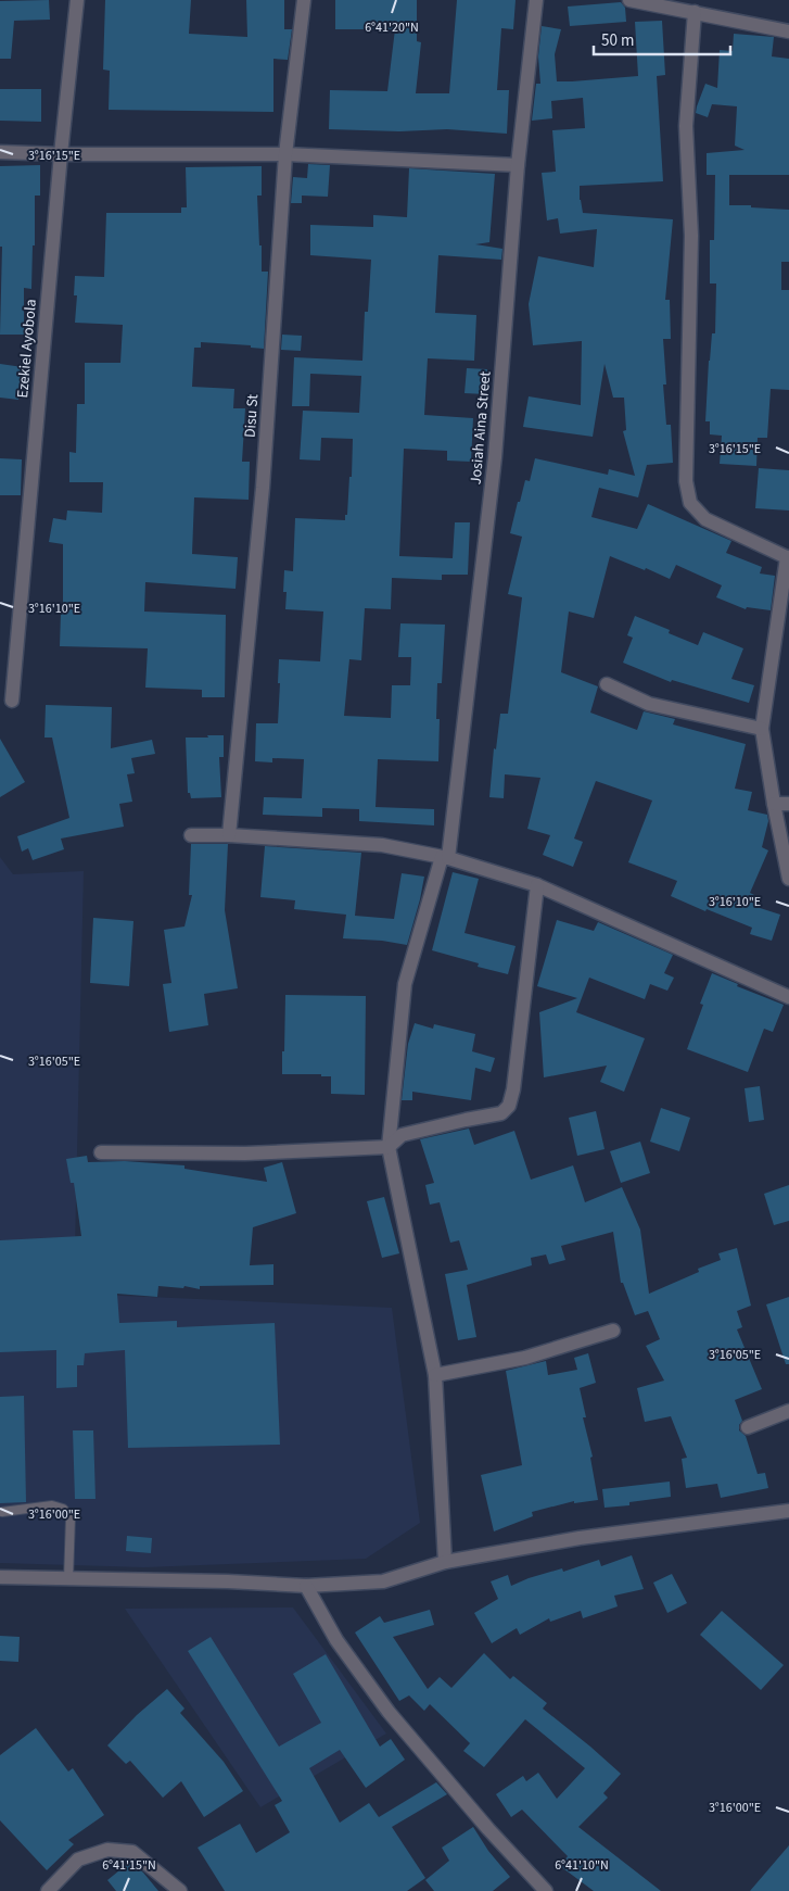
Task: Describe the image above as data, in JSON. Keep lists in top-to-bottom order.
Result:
{
  "streets": {
    "street": ["Ezekiel Ayobola", "Disu St", "Josiah Aina Street"]
  },
  "scale_bar": "50 m",
  "coordinates": [
    "6°41'20\"N",
    "3°16'15\"E",
    "3°16'10\"E",
    "3°16'05\"E",
    "3°16'00\"E",
    "6°41'15\"N",
    "6°41'10\"N"
  ]
}
